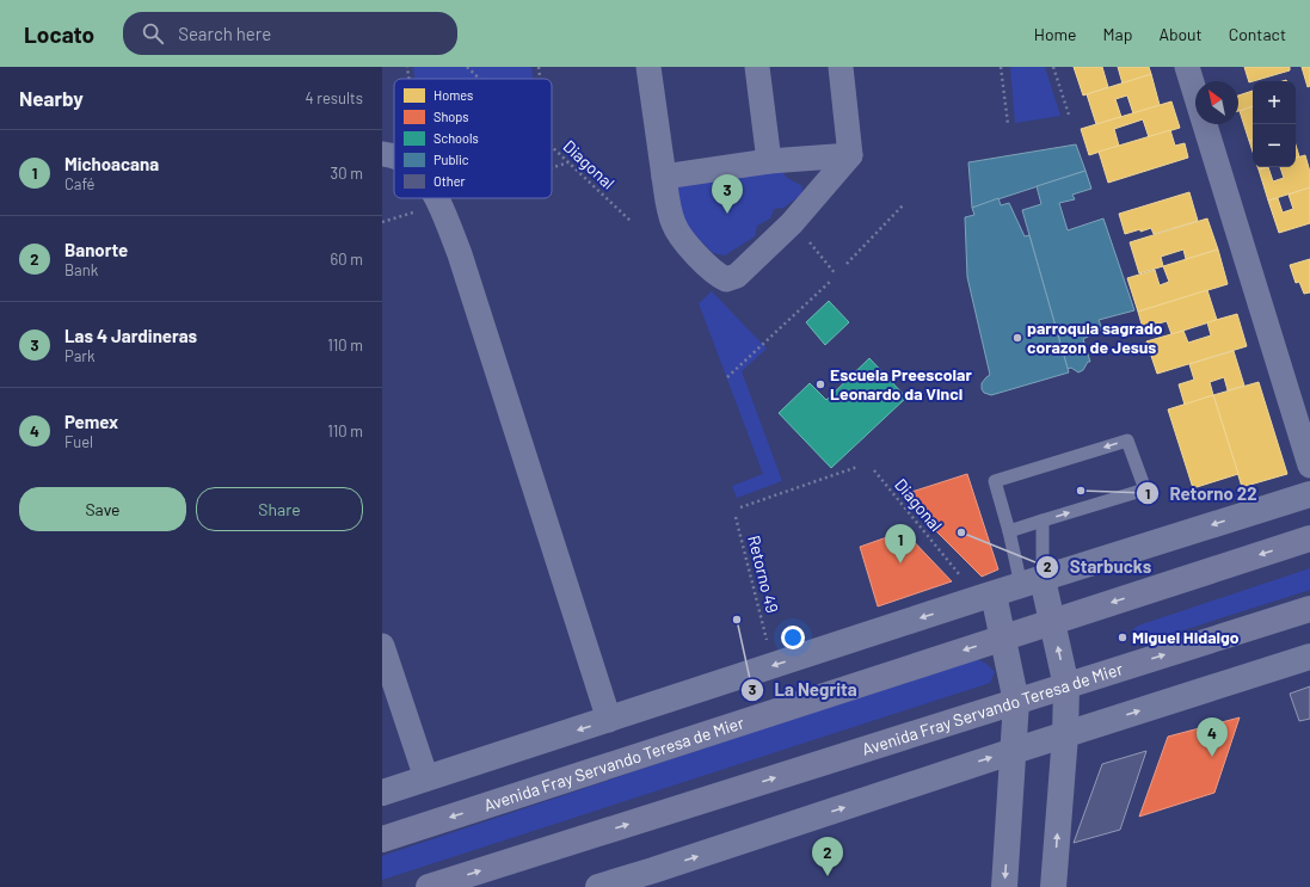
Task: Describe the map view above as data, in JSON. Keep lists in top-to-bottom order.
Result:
{
  "streets": {
    "main road": ["Avenida Fray Servando Teresa de Mier"],
    "path": ["Diagonal", "Retorno 49"]
  },
  "places": [
    "parroquia sagrado corazon de Jesus",
    "Escuela Preescolar Leonardo da Vinci",
    "Retorno 22",
    "Starbucks",
    "La Negrita",
    "Miguel Hidalgo"
  ],
  "legend": [
    "Homes",
    "Shops",
    "Schools",
    "Public",
    "Other"
  ],
  "north": "top left",
  "page": {
    "header": "Locato",
    "search": "Search here",
    "nav": [
      "Home",
      "Map",
      "About",
      "Contact"
    ],
    "heading": ["Nearby", "4 results"],
    "map_buttons": ["+", "−"],
    "list": [
      {
        "mark": "1",
        "name": "Michoacana",
        "note": "Café",
        "value": "30 m"
      },
      {
        "mark": "2",
        "name": "Banorte",
        "note": "Bank",
        "value": "60 m"
      },
      {
        "mark": "3",
        "name": "Las 4 Jardineras",
        "note": "Park",
        "value": "110 m"
      },
      {
        "mark": "4",
        "name": "Pemex",
        "note": "Fuel",
        "value": "110 m"
      }
    ],
    "pins": [
      "3",
      "1",
      "4",
      "2"
    ],
    "buttons": ["Save", "Share"]
  }
}
